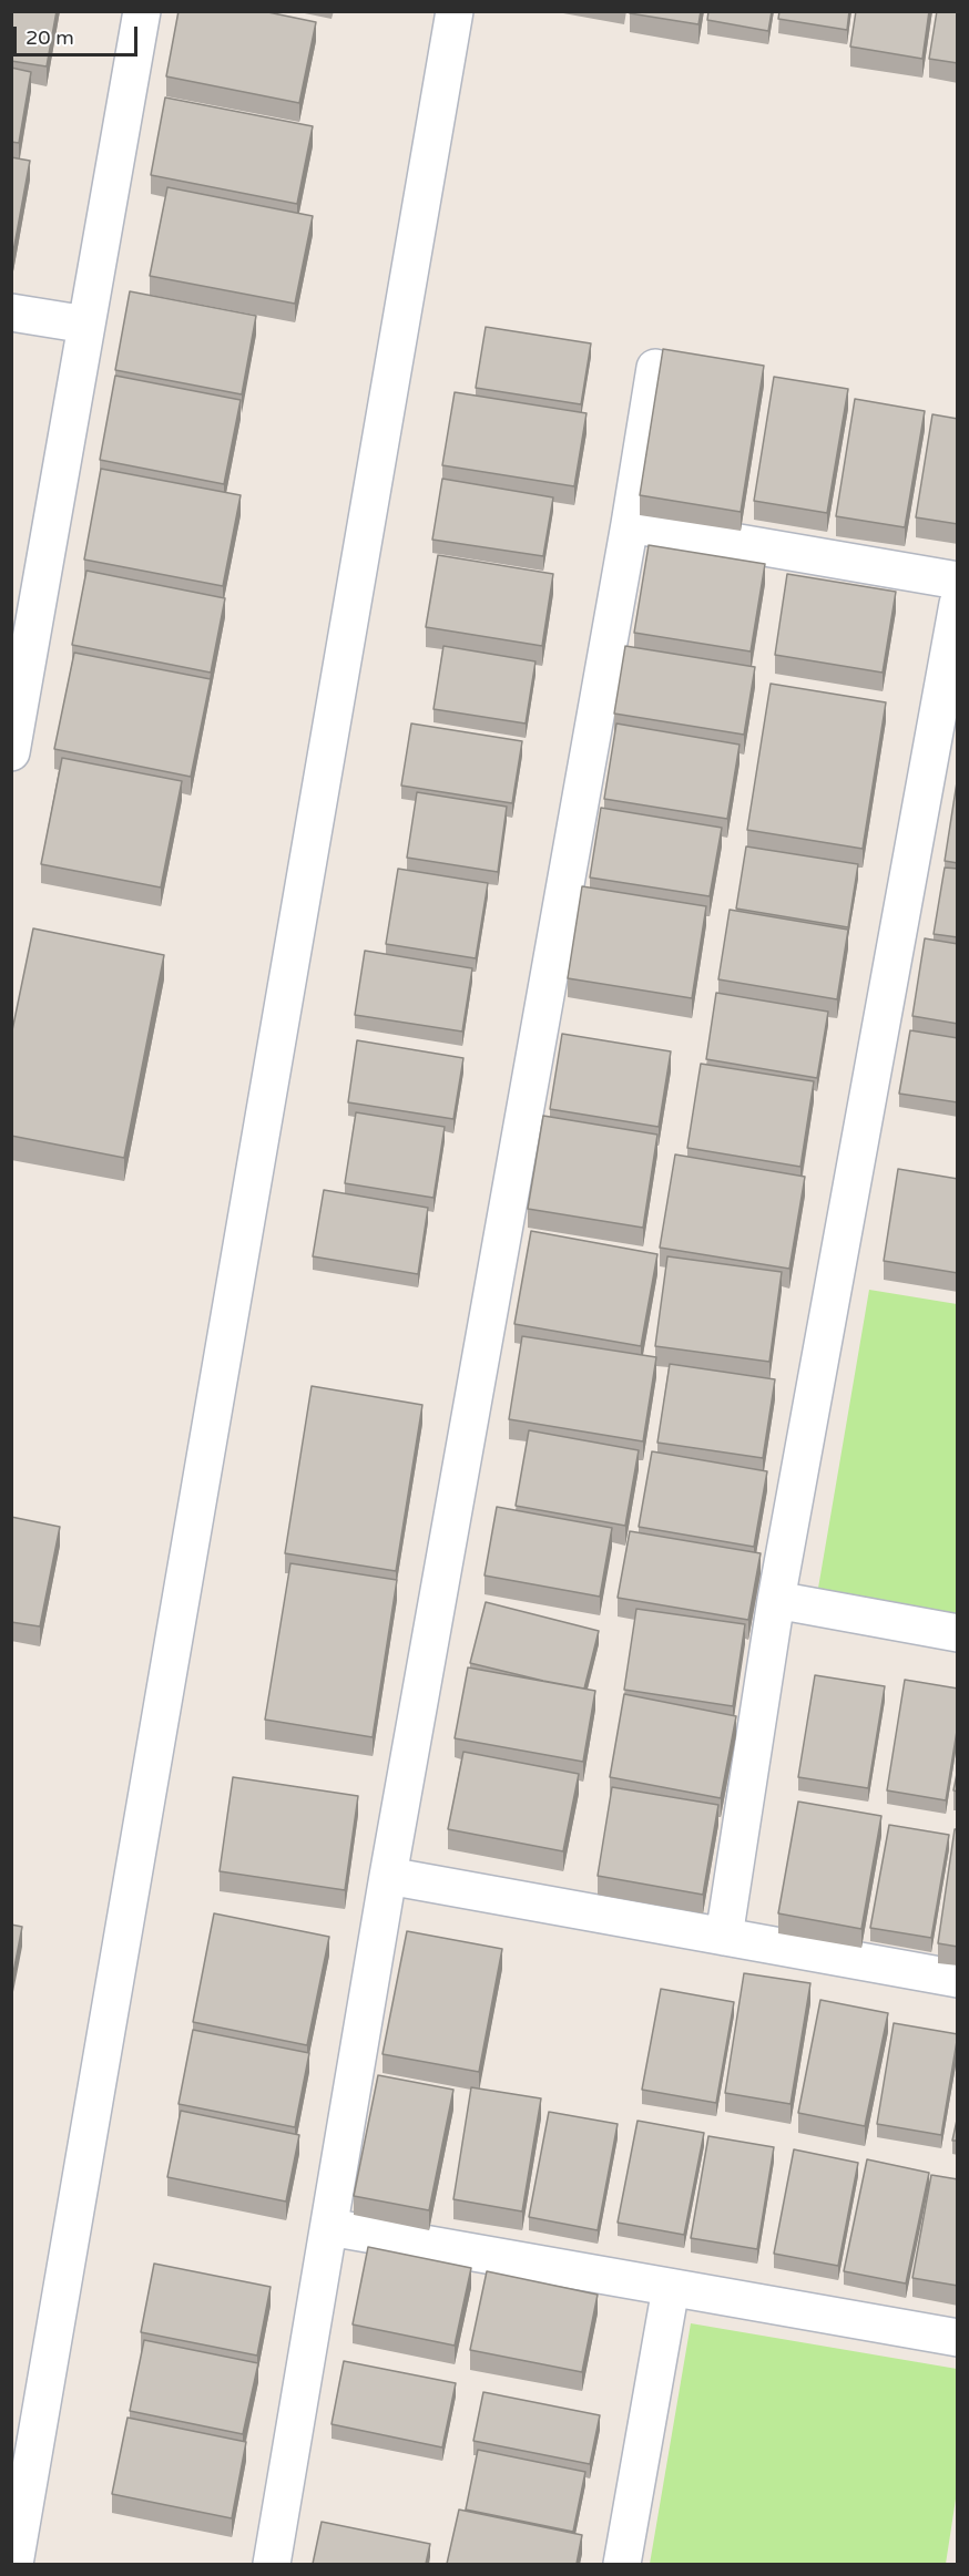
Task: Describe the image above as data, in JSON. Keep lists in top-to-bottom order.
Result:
{
  "scale_bar": "20 m"
}
